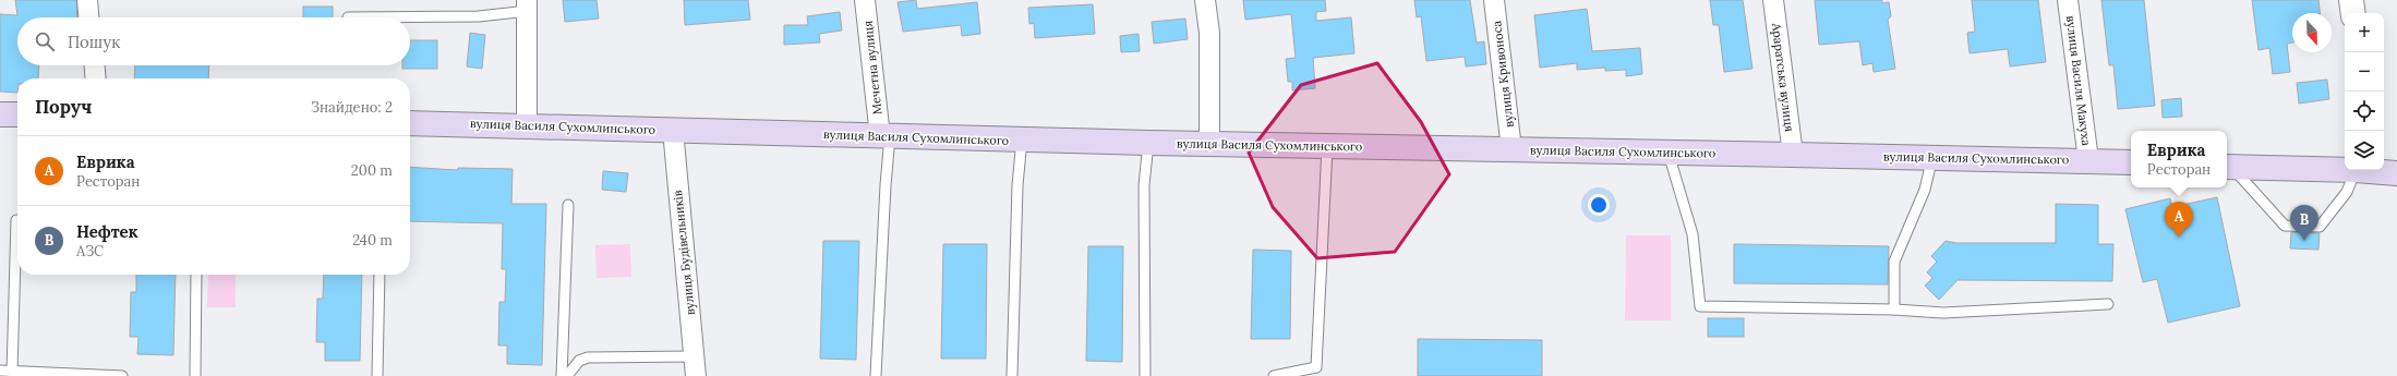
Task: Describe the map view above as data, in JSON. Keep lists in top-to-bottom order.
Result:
{
  "streets": {
    "main road": ["вулиця Василя Сухомлинського"],
    "street": [
      "Мечетна вулиця",
      "вулиця Кривоноса",
      "Араратська вулиця",
      "вулиця Василя Макуха",
      "вулиця Будівельників"
    ]
  },
  "crossings": [
    ["Мечетна вулиця", "вулиця Василя Сухомлинського"],
    ["вулиця Кривоноса", "вулиця Василя Сухомлинського"],
    ["Араратська вулиця", "вулиця Василя Сухомлинського"],
    ["вулиця Василя Макуха", "вулиця Василя Сухомлинського"],
    ["вулиця Василя Сухомлинського", "вулиця Будівельників"]
  ],
  "north": "bottom",
  "page": {
    "map_buttons": ["+", "−"],
    "search": "Пошук",
    "heading": ["Поруч", "Знайдено: 2"],
    "popup": ["Еврика", "Ресторан"],
    "list": [
      {
        "mark": "A",
        "name": "Еврика",
        "note": "Ресторан",
        "value": "200 m"
      },
      {
        "mark": "B",
        "name": "Нефтек",
        "note": "АЗС",
        "value": "240 m"
      }
    ],
    "pins": ["A", "B"]
  }
}
